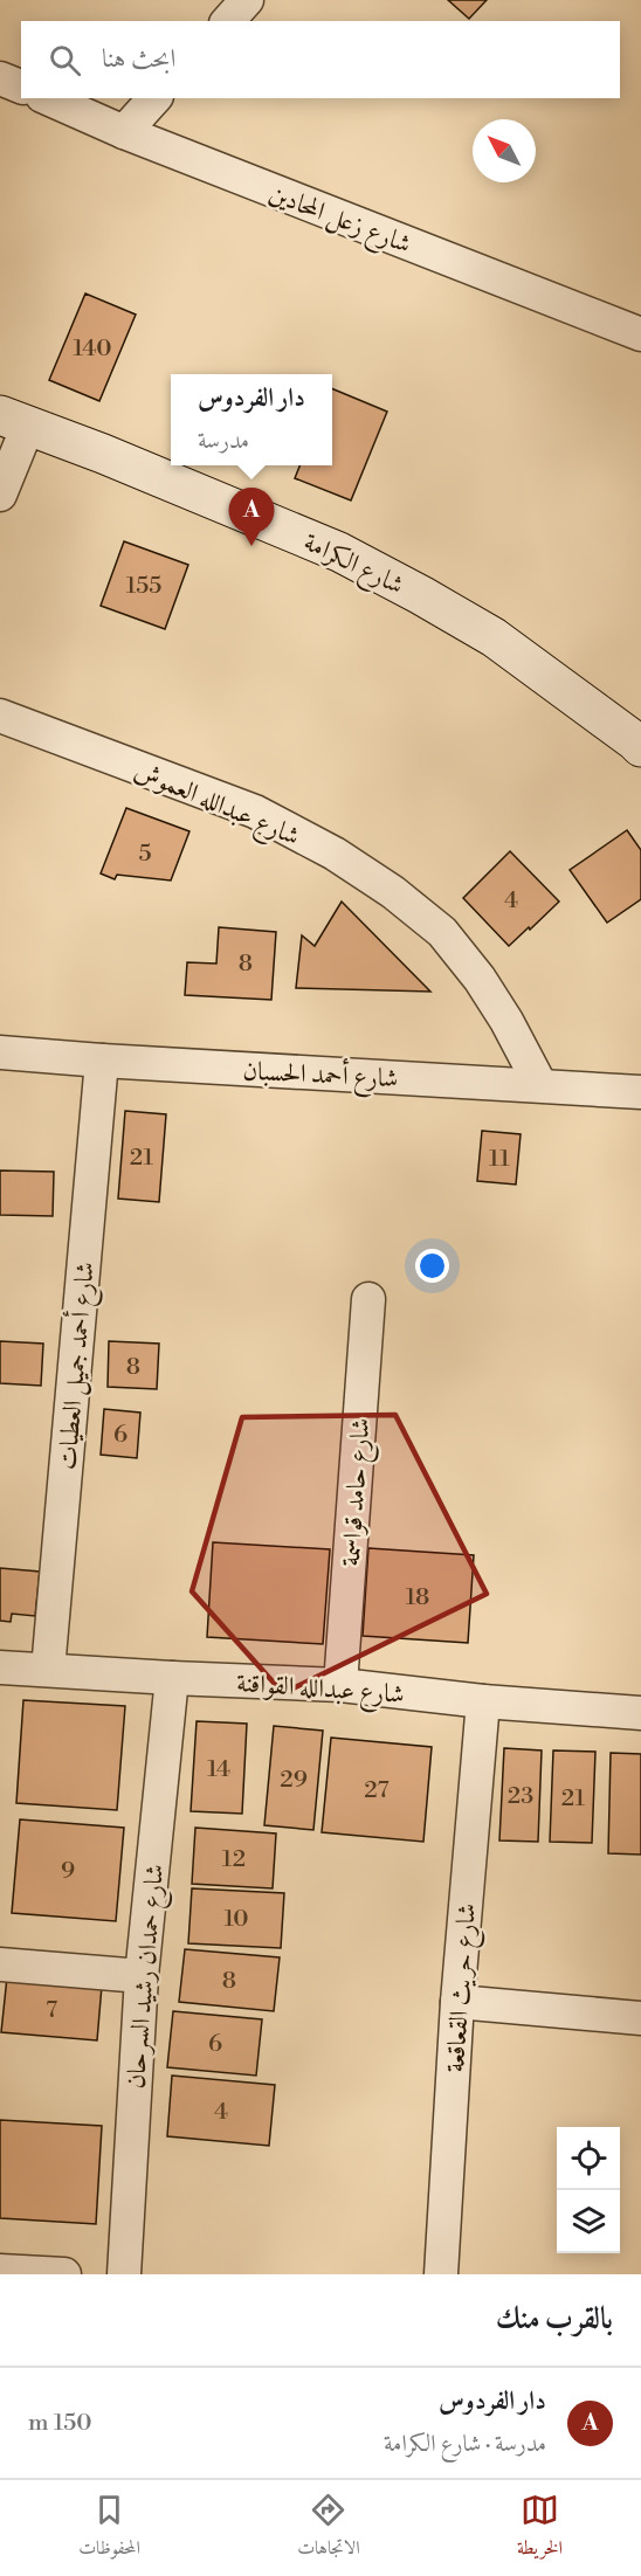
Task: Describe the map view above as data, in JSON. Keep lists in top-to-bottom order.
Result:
{
  "streets": {
    "street": [
      "شارع زعل المحادين",
      "شارع الكرامة",
      "شارع عبدالله العموش",
      "شارع أحمد الحسبان",
      "شارع أحمد جميل العطيات",
      "شارع حامد قواسمة",
      "شارع عبدالله القواقنة",
      "شارع حمدان رشيد السرحان",
      "شارع حريث القعاقعة"
    ]
  },
  "crossings": [
    ["شارع عبدالله العموش", "شارع أحمد الحسبان"],
    ["شارع أحمد الحسبان", "شارع أحمد جميل العطيات"],
    ["شارع أحمد جميل العطيات", "شارع عبدالله القواقنة"],
    ["شارع حامد قواسمة", "شارع عبدالله القواقنة"],
    ["شارع عبدالله القواقنة", "شارع حمدان رشيد السرحان"],
    ["شارع عبدالله القواقنة", "شارع حريث القعاقعة"]
  ],
  "house_numbers": [
    "140",
    "155",
    "5",
    "4",
    "8",
    "21",
    "11",
    "8",
    "6",
    "18",
    "14",
    "29",
    "27",
    "23",
    "21",
    "12",
    "9",
    "10",
    "8",
    "7",
    "6",
    "4"
  ],
  "north": "top left",
  "page": {
    "search": "ابحث هنا",
    "popup": ["دار الفردوس", "مدرسة"],
    "pins": "A",
    "heading": "بالقرب منك",
    "list": [
      {
        "mark": "A",
        "name": "دار الفردوس",
        "note": "مدرسة · شارع الكرامة",
        "value": "150 m"
      }
    ],
    "nav": ["الخريطة", "الاتجاهات", "المحفوظات"]
  }
}
